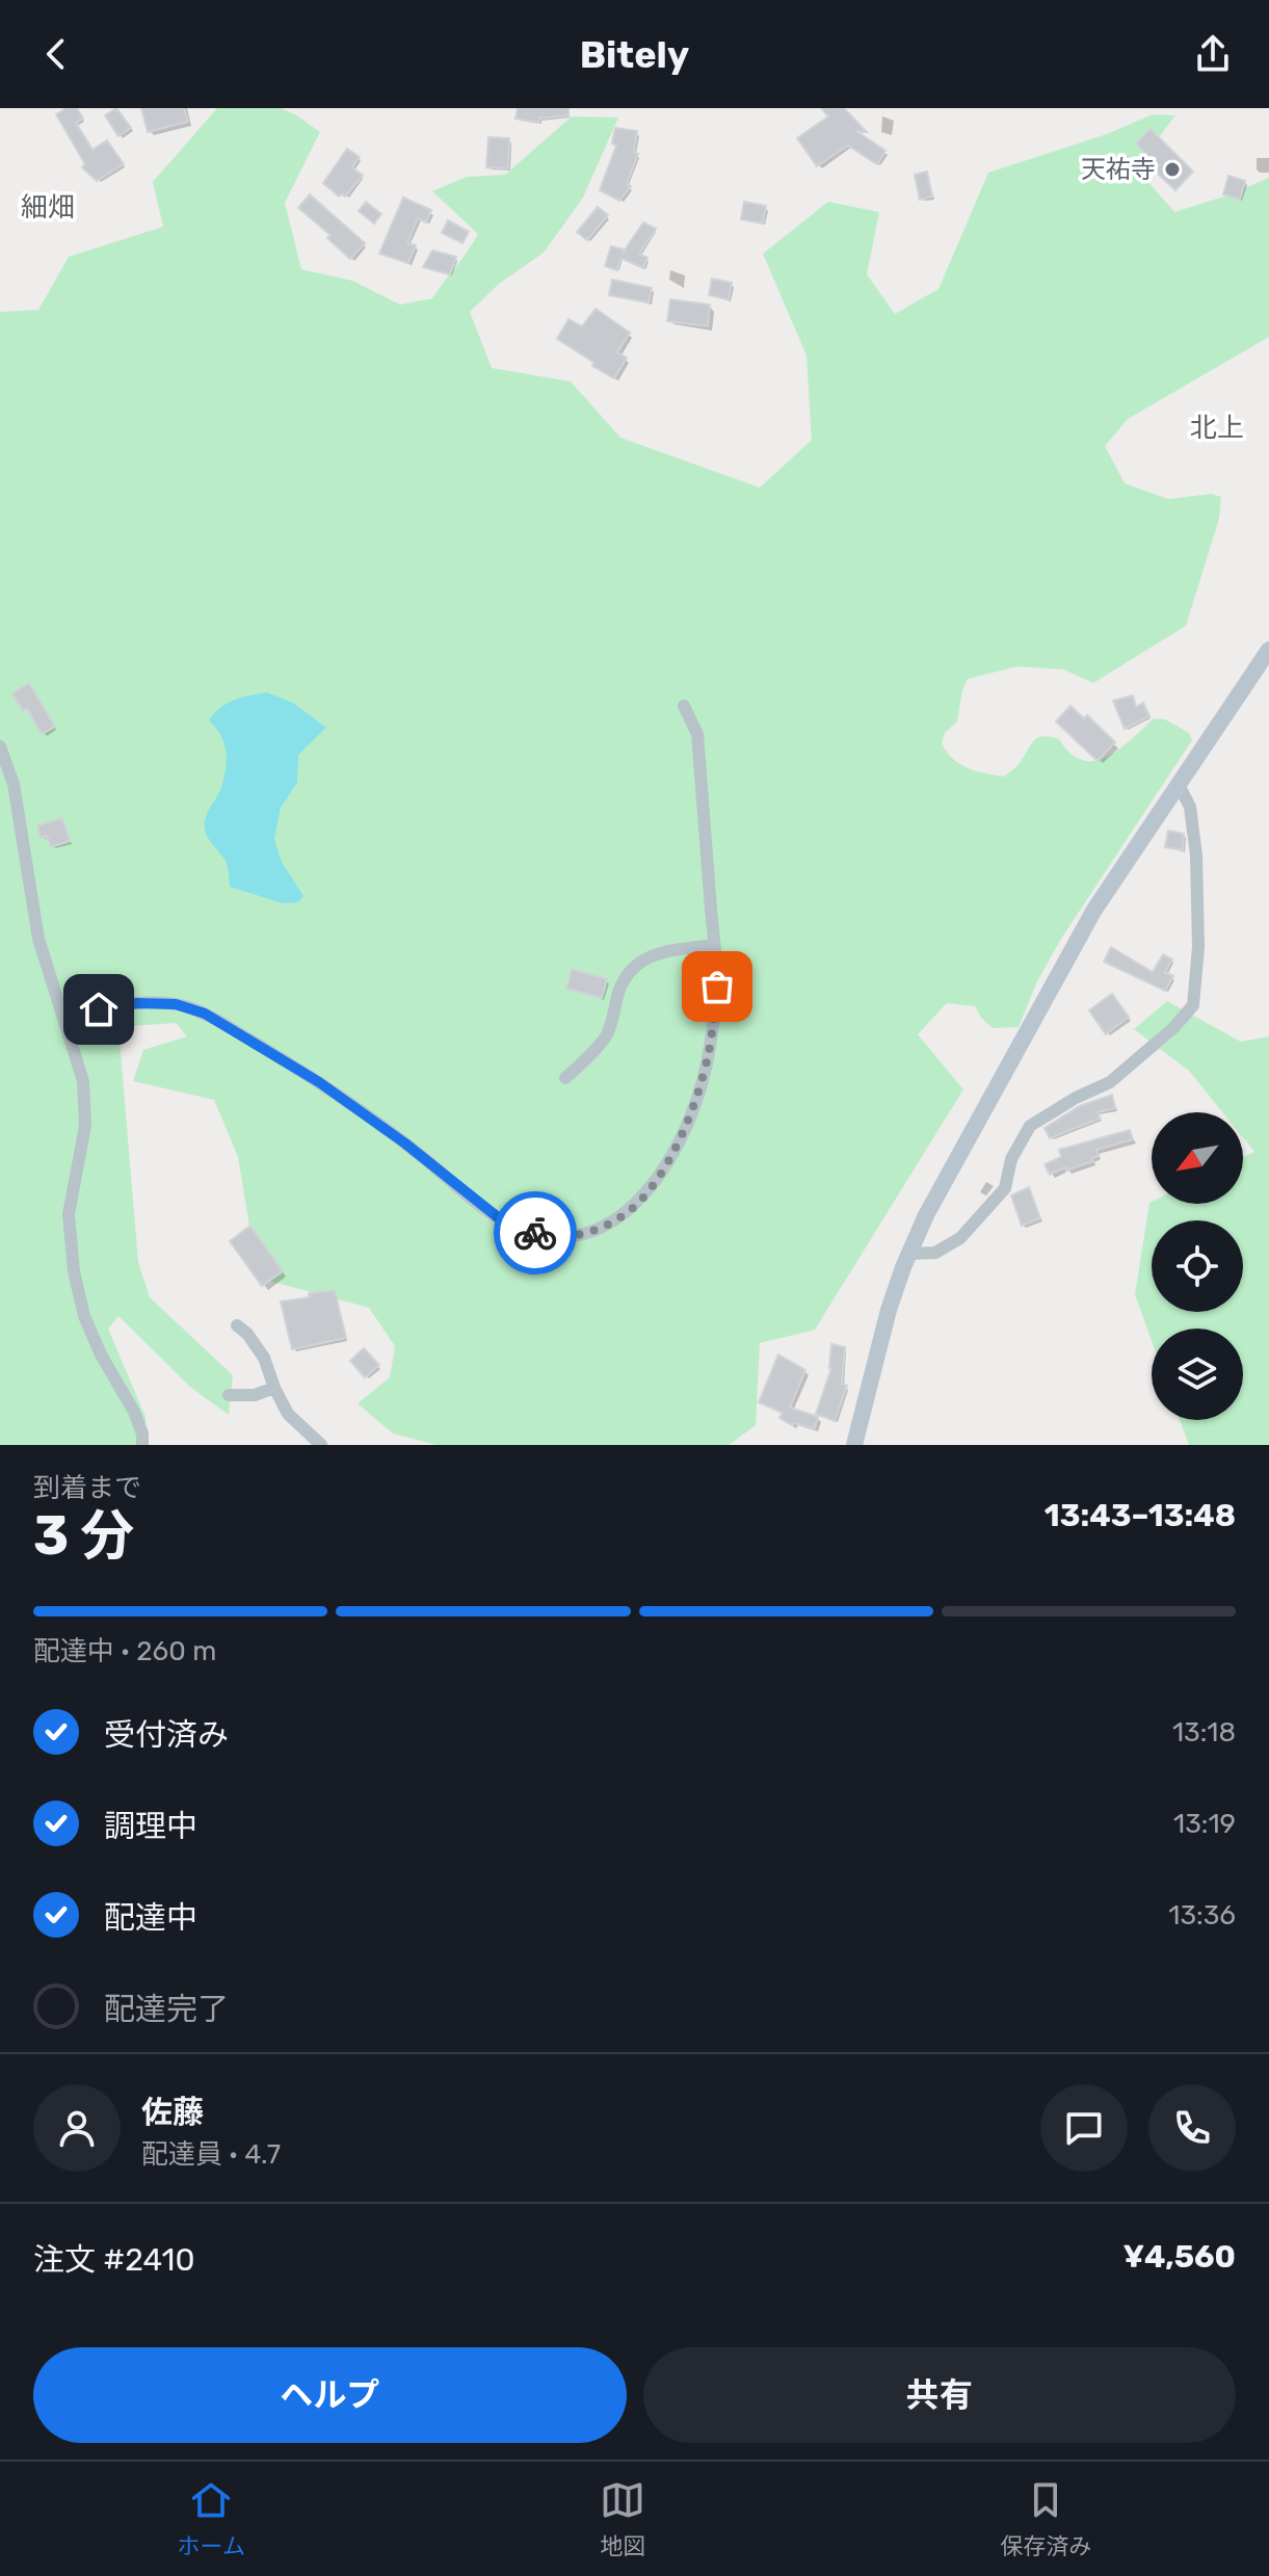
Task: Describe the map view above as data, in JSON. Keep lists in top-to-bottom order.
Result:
{
  "districts": ["細畑", "北上"],
  "places": ["天祐寺"],
  "north": "bottom left",
  "page": {
    "header": "Bitely",
    "heading": ["3 分", "到着まで", "13:43–13:48"],
    "panel": [
      "佐藤",
      "配達員 · 4.7",
      "注文 #2410",
      "¥4,560"
    ],
    "bar": "配達中 · 260 m",
    "list": [
      ["受付済み", "13:18"],
      ["調理中", "13:19"],
      ["配達中", "13:36"],
      "配達完了"
    ],
    "buttons": ["ヘルプ", "共有"],
    "tabs": ["ホーム", "地図", "保存済み"]
  }
}
